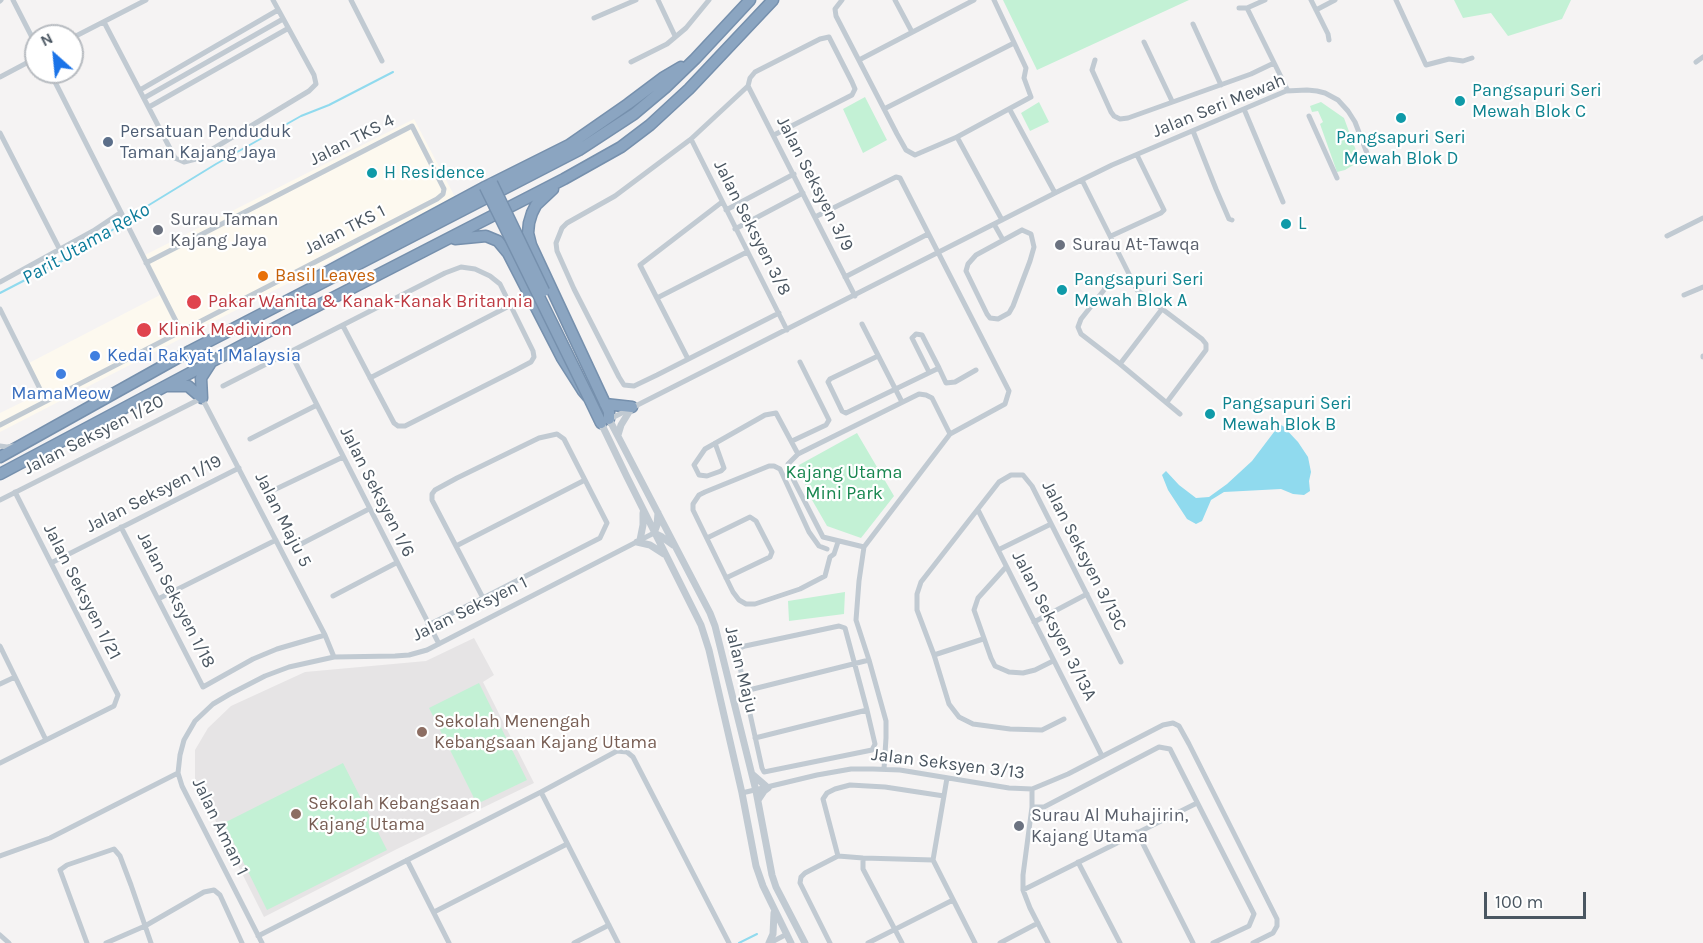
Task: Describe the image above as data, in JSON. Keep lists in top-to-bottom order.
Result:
{
  "streets": {
    "street": [
      "Jalan Seri Mewah",
      "Jalan TKS 4",
      "Jalan Seksyen 3/9",
      "Jalan Seksyen 3/8",
      "Jalan TKS 1",
      "Jalan Seksyen 1/20",
      "Jalan Seksyen 1/6",
      "Jalan Seksyen 1/19",
      "Jalan Maju 5",
      "Jalan Seksyen 3/13C",
      "Jalan Seksyen 1/21",
      "Jalan Seksyen 1/18",
      "Jalan Seksyen 1",
      "Jalan Seksyen 3/13A",
      "Jalan Maju",
      "Jalan Seksyen 3/13",
      "Jalan Aman 1"
    ]
  },
  "crossings": [
    ["Jalan Seri Mewah", "Jalan Seksyen 3/9"],
    ["Jalan Seri Mewah", "Jalan Seksyen 3/8"],
    ["Jalan Seri Mewah", "Jalan Maju"],
    ["Jalan TKS 4", "Jalan TKS 1"],
    ["Jalan Seksyen 1/20", "Jalan Maju 5"],
    ["Jalan Seksyen 1/20", "Jalan Seksyen 1/21"],
    ["Jalan Seksyen 1/6", "Jalan Seksyen 1"],
    ["Jalan Seksyen 1/19", "Jalan Maju 5"],
    ["Jalan Seksyen 1/19", "Jalan Seksyen 1/21"],
    ["Jalan Seksyen 1/19", "Jalan Seksyen 1/18"],
    ["Jalan Maju 5", "Jalan Seksyen 1/18"],
    ["Jalan Maju 5", "Jalan Seksyen 1"],
    ["Jalan Seksyen 3/13C", "Jalan Seksyen 3/13A"],
    ["Jalan Seksyen 1", "Jalan Maju"],
    ["Jalan Seksyen 1", "Jalan Aman 1"],
    ["Jalan Seksyen 3/13A", "Jalan Seksyen 3/13"],
    ["Jalan Maju", "Jalan Seksyen 3/13"]
  ],
  "water": ["Parit Utama Reko"],
  "parks": ["Kajang Utama Mini Park"],
  "places": [
    "Pangsapuri Seri Mewah Blok C",
    "Pangsapuri Seri Mewah Blok D",
    "Persatuan Penduduk Taman Kajang Jaya",
    "H Residence",
    "L",
    "Surau Taman Kajang Jaya",
    "Surau At-Tawqa",
    "Basil Leaves",
    "Pangsapuri Seri Mewah Blok A",
    "Pakar Wanita & Kanak-Kanak Britannia",
    "Klinik Mediviron",
    "Kedai Rakyat 1 Malaysia",
    "MamaMeow",
    "Pangsapuri Seri Mewah Blok B",
    "Sekolah Menengah Kebangsaan Kajang Utama",
    "Sekolah Kebangsaan Kajang Utama",
    "Surau Al Muhajirin, Kajang Utama"
  ],
  "scale_bar": "100 m",
  "north": "top left"
}
